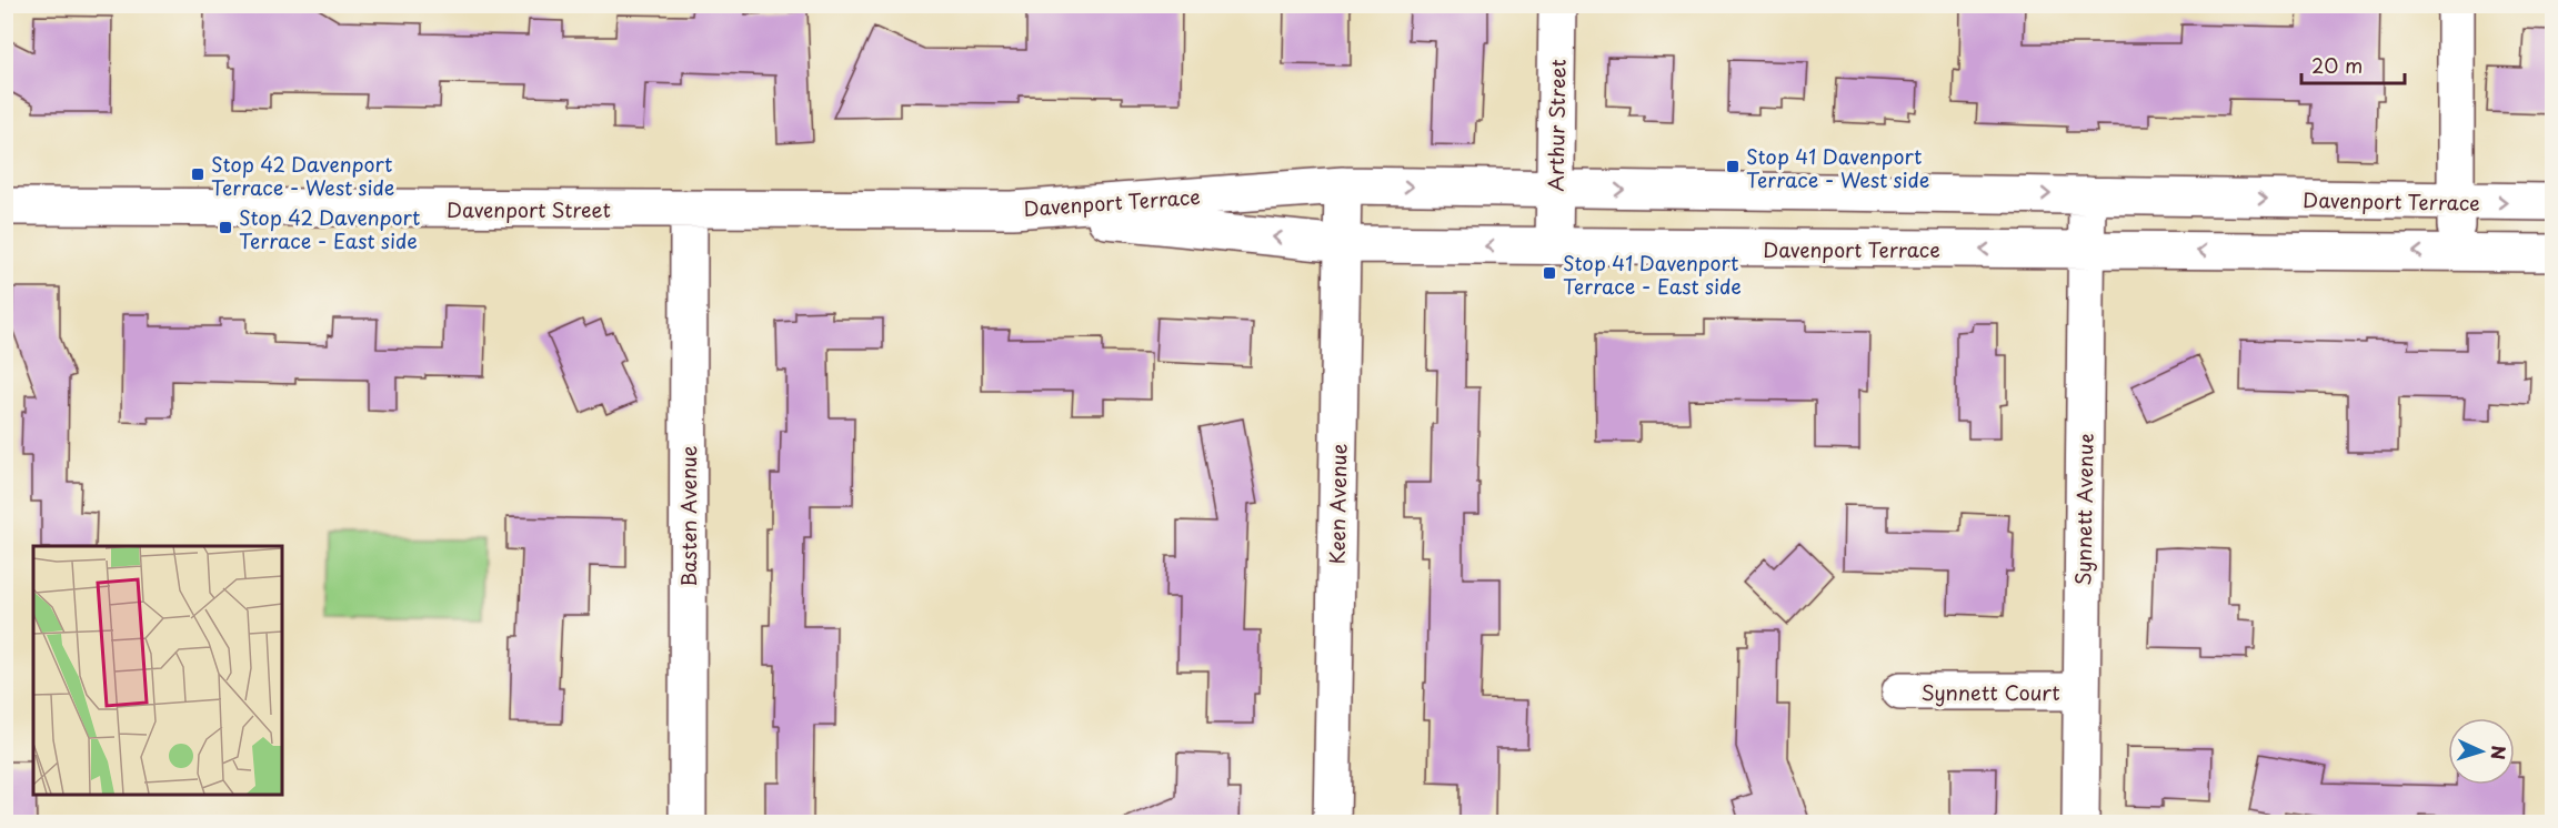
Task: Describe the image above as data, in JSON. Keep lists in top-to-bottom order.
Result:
{
  "streets": {
    "street": [
      "Arthur Street",
      "Davenport Terrace",
      "Davenport Street",
      "Keen Avenue",
      "Synnett Avenue",
      "Basten Avenue",
      "Synnett Court"
    ]
  },
  "crossings": [
    ["Arthur Street", "Davenport Terrace"],
    ["Davenport Terrace", "Davenport Street"],
    ["Davenport Terrace", "Keen Avenue"],
    ["Davenport Terrace", "Synnett Avenue"],
    ["Davenport Street", "Basten Avenue"],
    ["Synnett Avenue", "Synnett Court"]
  ],
  "places": {
    "transit": [
      "Stop 41 Davenport Terrace - West side",
      "Stop 42 Davenport Terrace - West side",
      "Stop 42 Davenport Terrace - East side",
      "Stop 41 Davenport Terrace - East side"
    ]
  },
  "scale_bar": "20 m",
  "north": "right"
}
